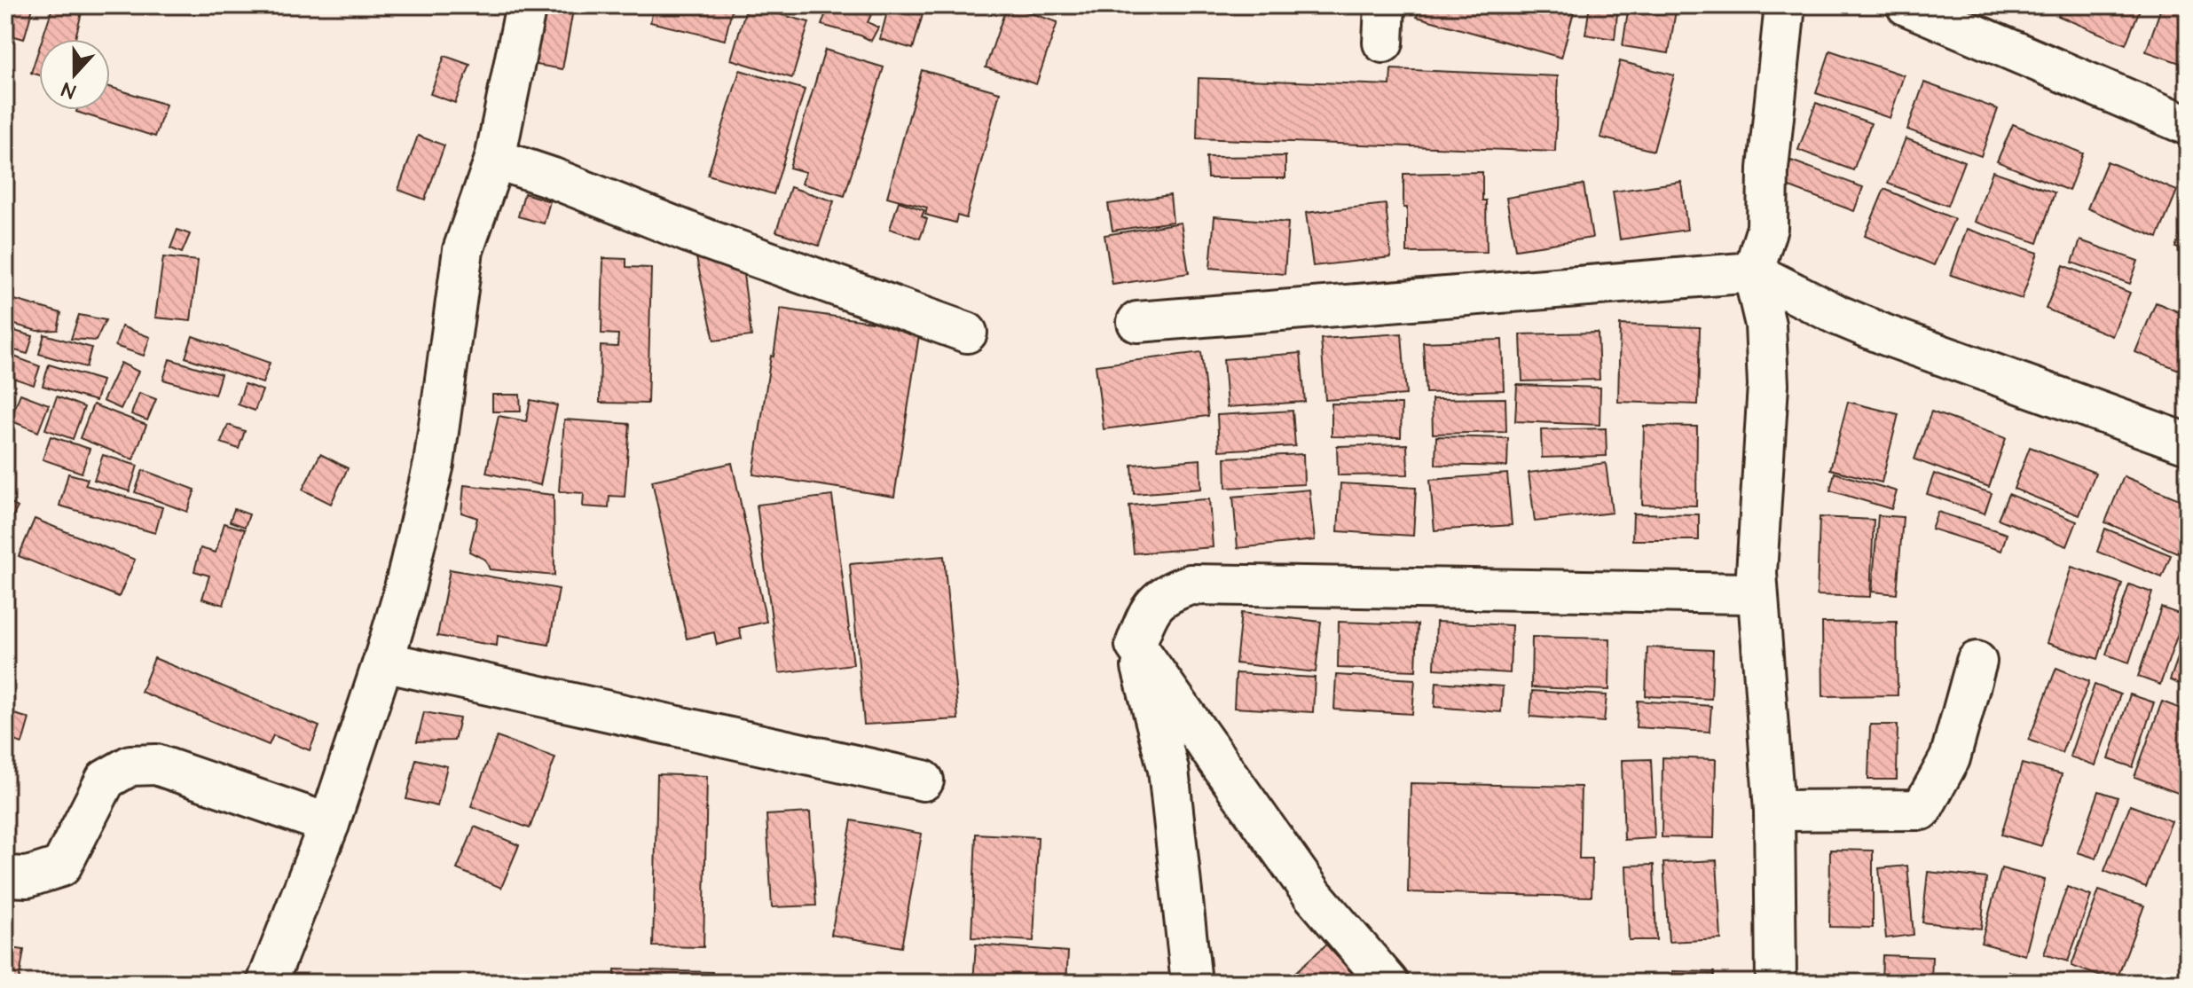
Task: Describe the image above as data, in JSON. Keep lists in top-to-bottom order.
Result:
{
  "north": "bottom"
}
